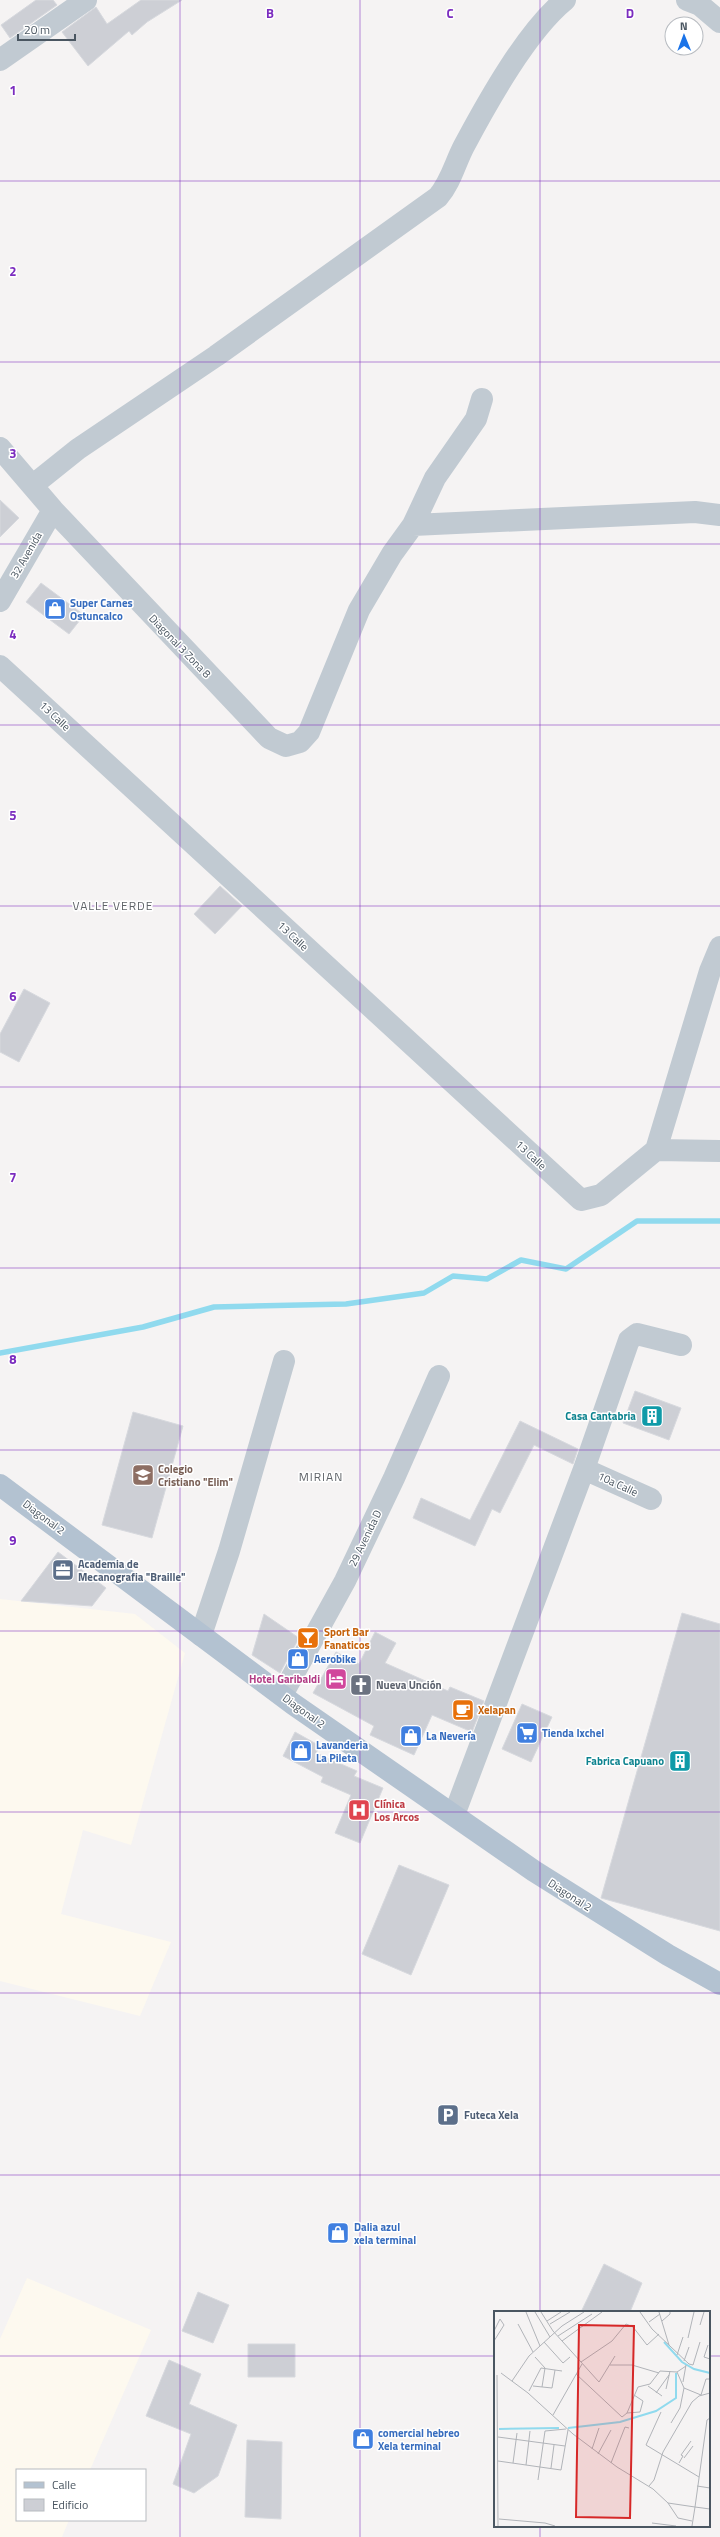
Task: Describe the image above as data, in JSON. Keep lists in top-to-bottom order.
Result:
{
  "streets": {
    "main road": ["Diagonal 2"],
    "street": [
      "32 Avenida",
      "Diagonal 3 Zona 8",
      "13 Calle",
      "10a Calle",
      "29 Avenida D"
    ]
  },
  "crossings": [
    ["32 Avenida", "Diagonal 3 Zona 8"],
    ["Diagonal 2", "29 Avenida D"]
  ],
  "districts": ["VALLE VERDE", "MIRIAN"],
  "places": {
    "shop": [
      "Super Carnes Ostuncalco",
      "Aerobike",
      "La Nevería",
      "Lavanderia La Pileta",
      "Dalia azul xela terminal",
      "comercial hebreo Xela terminal"
    ],
    "building": ["Casa Cantabria", "Fabrica Capuano"],
    "school or university": ["Colegio Cristiano \"Elim\""],
    "office": ["Academia de Mecanografia \"Braille\""],
    "bar": ["Sport Bar Fanaticos"],
    "hotel": ["Hotel Garibaldi"],
    "church": ["Nueva Unción"],
    "cafe": ["Xelapan"],
    "supermarket": ["Tienda Ixchel"],
    "hospital": ["Clínica Los Arcos"],
    "parking": ["Futeca Xela"]
  },
  "legend": ["Calle", "Edificio"],
  "scale_bar": "20 m",
  "north": "top",
  "grid": {
    "columns": ["B", "C", "D"],
    "rows": [
      "1",
      "2",
      "3",
      "4",
      "5",
      "6",
      "7",
      "8",
      "9"
    ]
  }
}
